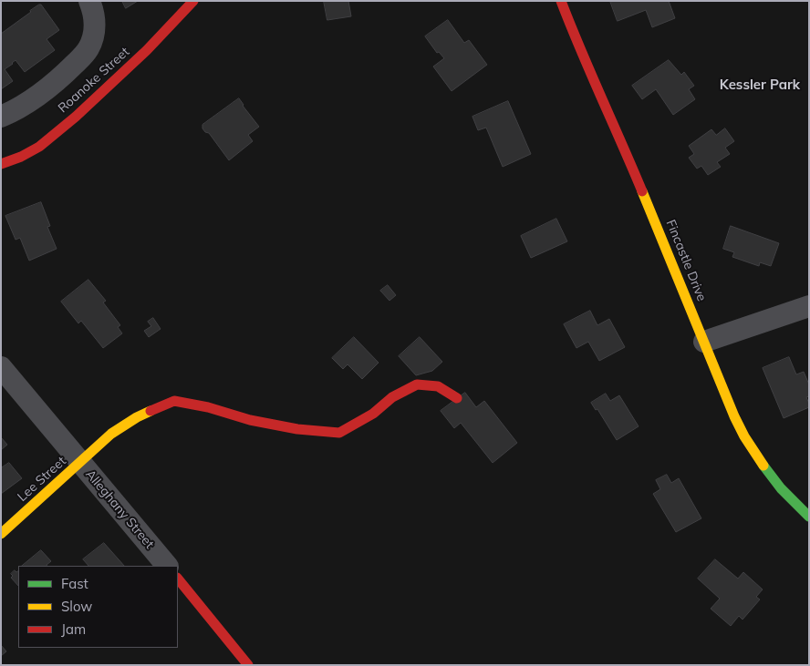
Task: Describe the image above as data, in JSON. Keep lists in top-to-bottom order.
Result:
{
  "streets": {
    "street": [
      "Roanoke Street",
      "Fincastle Drive",
      "Lee Street",
      "Alleghany Street"
    ]
  },
  "crossings": [
    ["Lee Street", "Alleghany Street"]
  ],
  "districts": ["Kessler Park"],
  "legend": ["Fast", "Slow", "Jam"]
}
